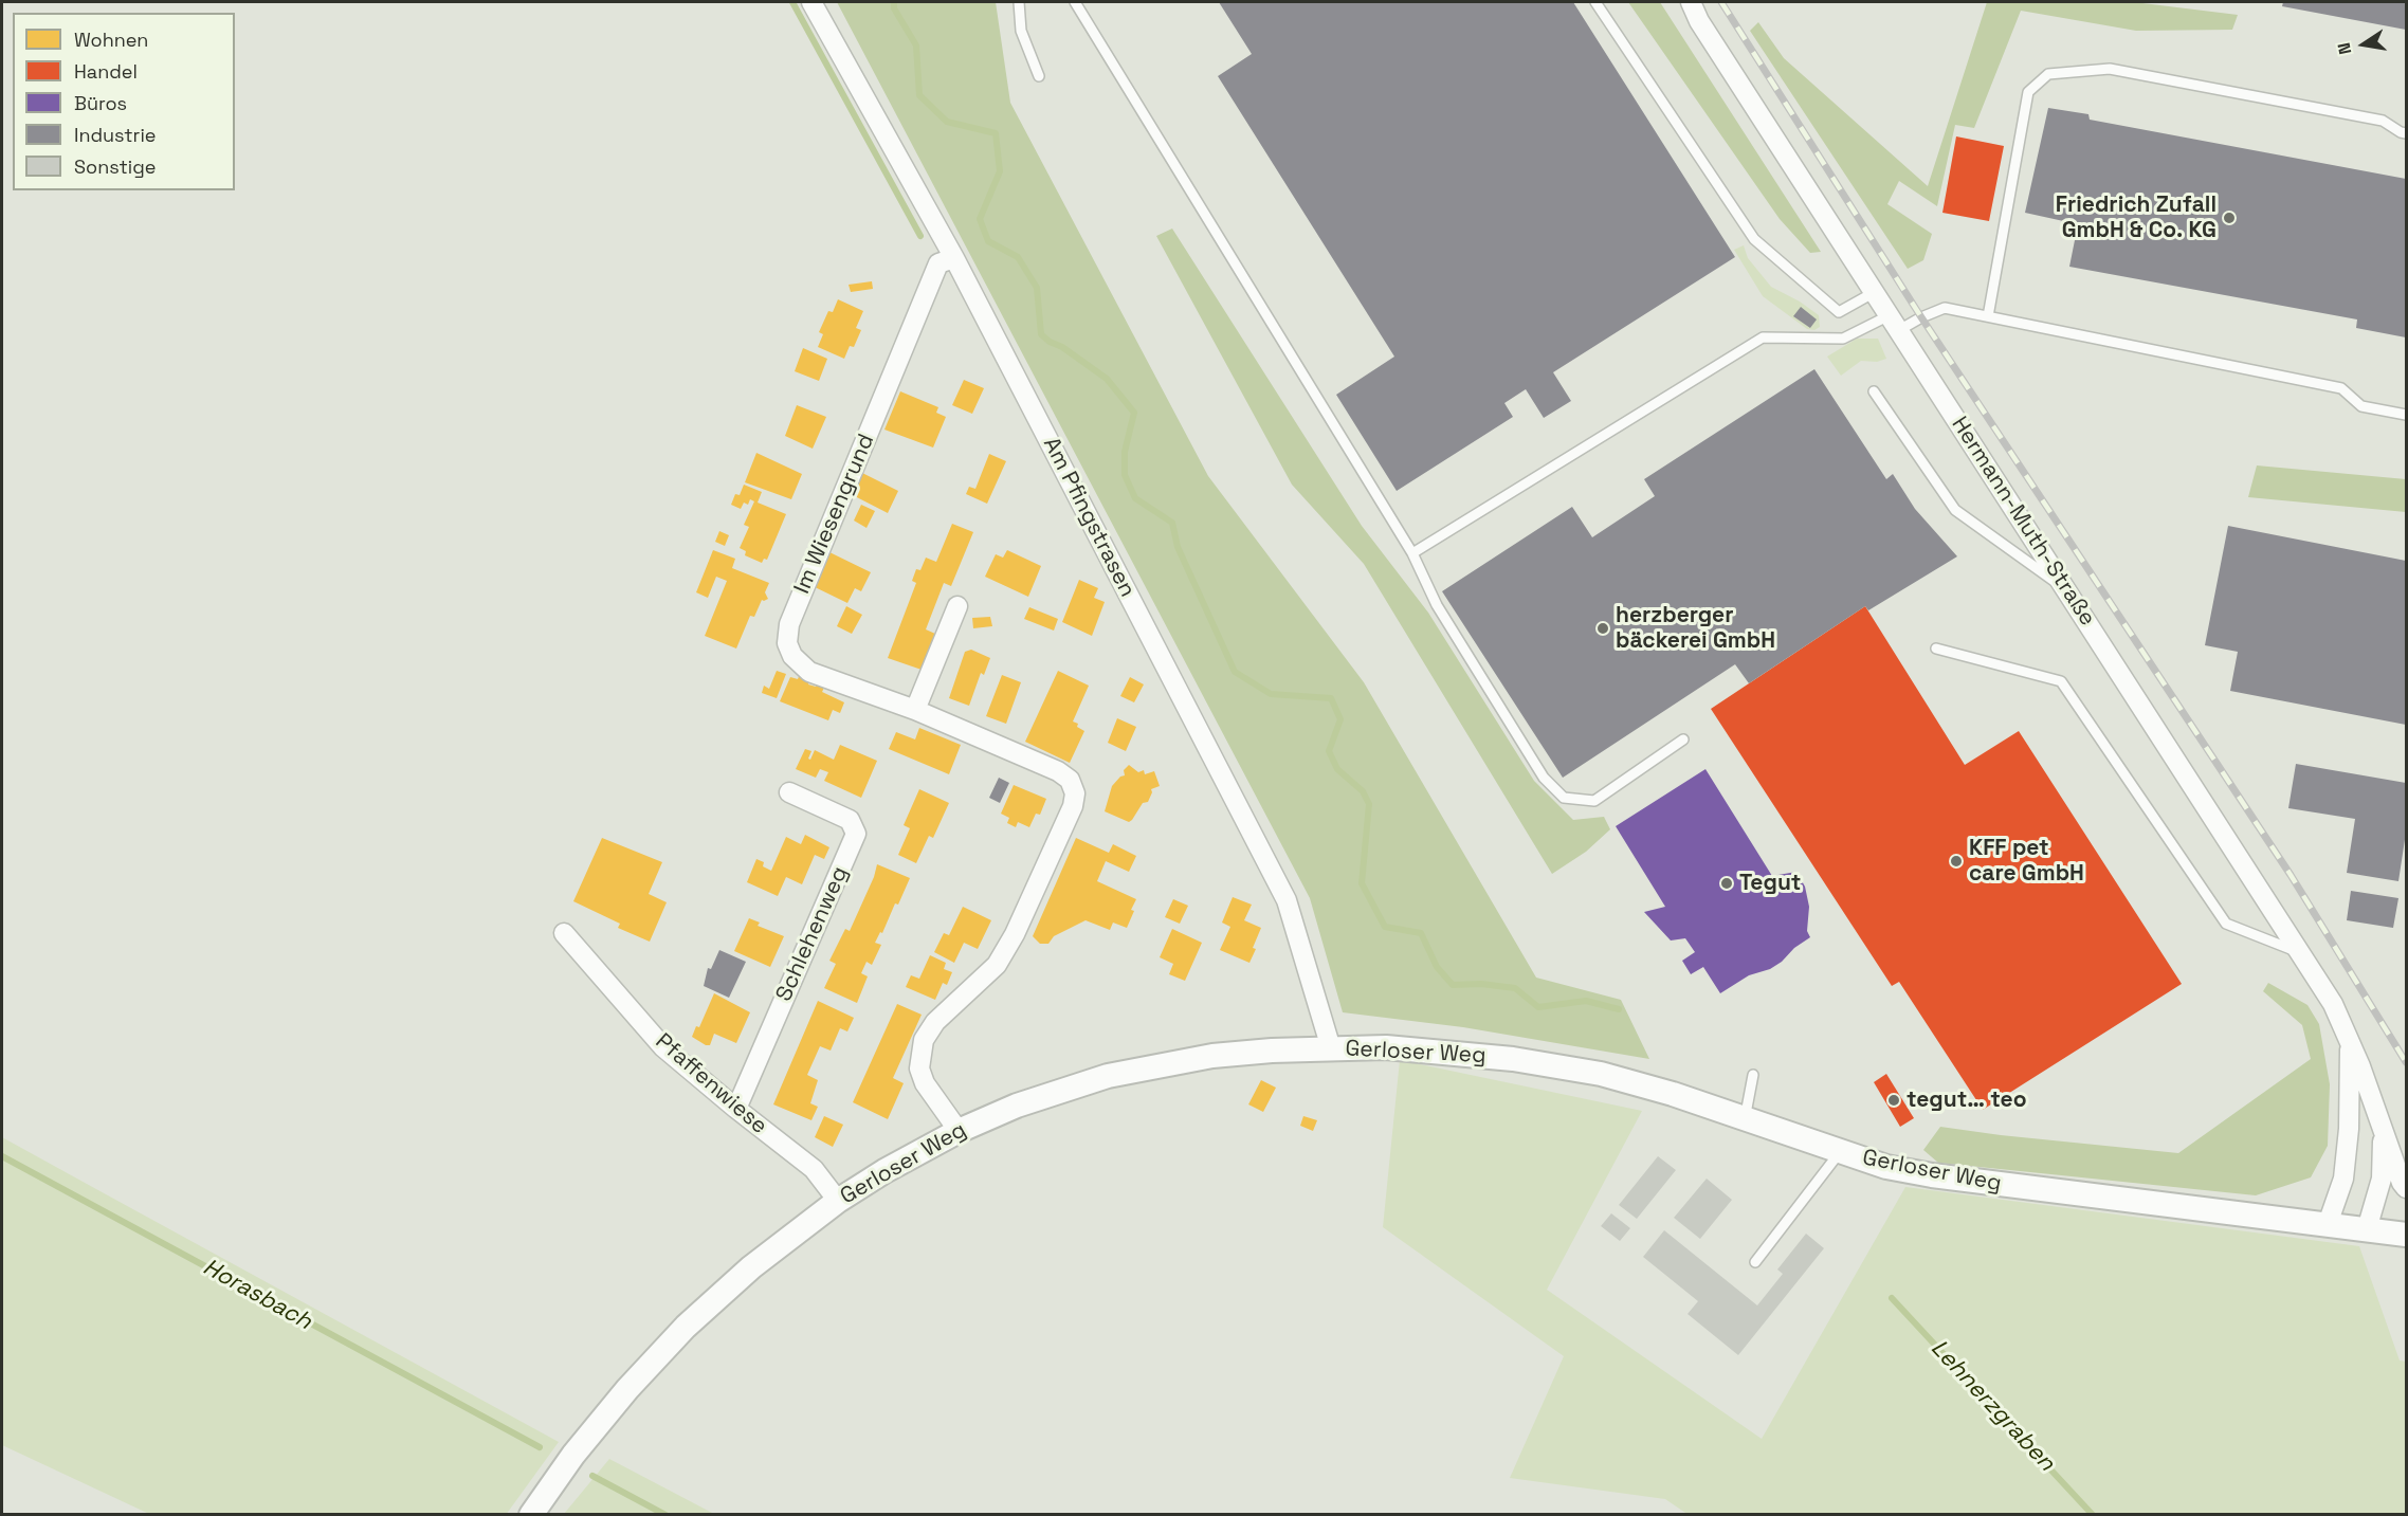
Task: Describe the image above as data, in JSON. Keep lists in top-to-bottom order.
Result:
{
  "streets": {
    "street": [
      "Im Wiesengrund",
      "Am Pfingstrasen",
      "Hermann-Muth-Straße",
      "Schlehenweg",
      "Gerloser Weg",
      "Pfaffenwiese"
    ]
  },
  "crossings": [
    ["Im Wiesengrund", "Am Pfingstrasen"],
    ["Im Wiesengrund", "Gerloser Weg"],
    ["Am Pfingstrasen", "Gerloser Weg"],
    ["Hermann-Muth-Straße", "Gerloser Weg"],
    ["Schlehenweg", "Pfaffenwiese"],
    ["Gerloser Weg", "Pfaffenwiese"]
  ],
  "water": ["Horasbach", "Lehnerzgraben"],
  "places": [
    "Friedrich Zufall GmbH & Co. KG",
    "herzberger bäckerei GmbH",
    "KFF pet care GmbH",
    "Tegut",
    "tegut… teo"
  ],
  "legend": [
    "Wohnen",
    "Handel",
    "Büros",
    "Industrie",
    "Sonstige"
  ],
  "north": "left"
}
